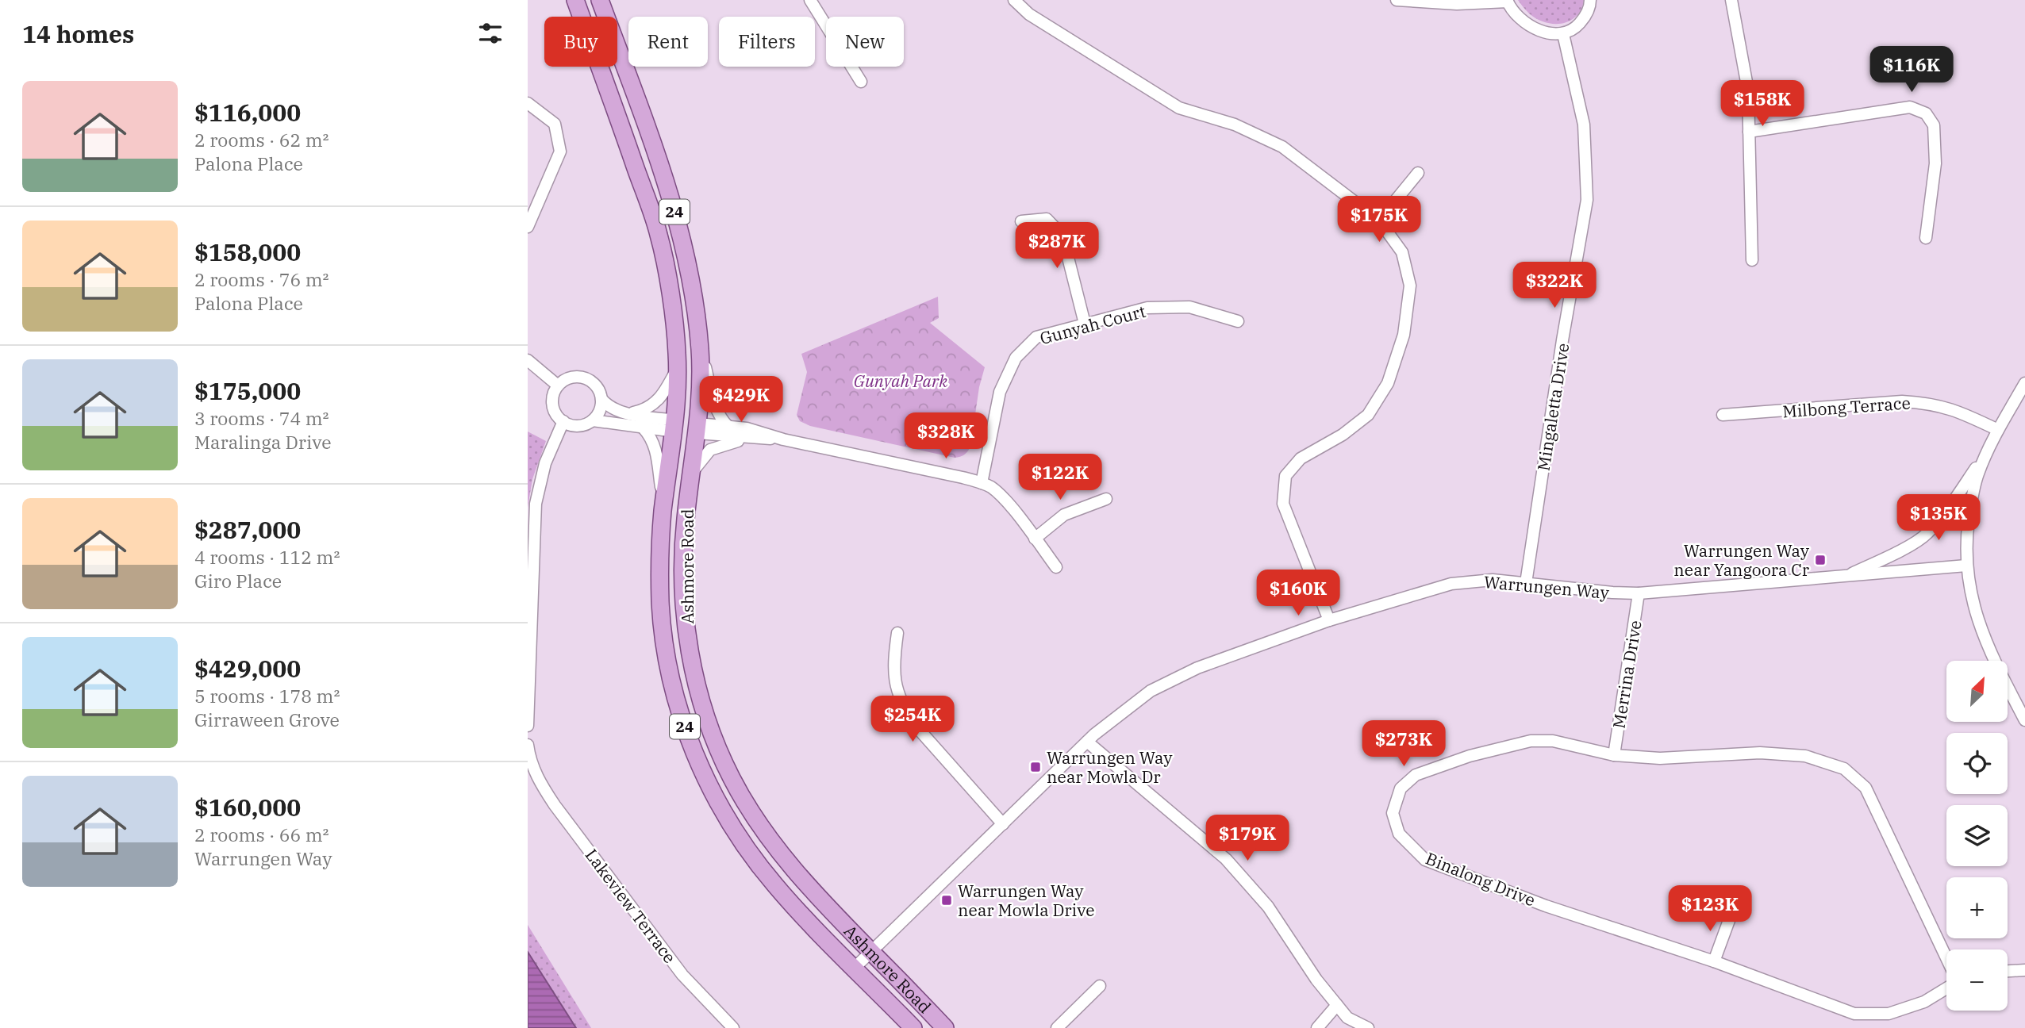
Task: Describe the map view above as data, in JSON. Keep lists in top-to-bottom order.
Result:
{
  "streets": {
    "main road": ["24", "Ashmore Road"],
    "street": [
      "Gunyah Court",
      "Mingaletta Drive",
      "Milbong Terrace",
      "Warrungen Way",
      "Merrina Drive",
      "Binalong Drive",
      "Lakeview Terrace"
    ]
  },
  "crossings": [
    ["Mingaletta Drive", "Warrungen Way"],
    ["Ashmore Road", "Warrungen Way"],
    ["Warrungen Way", "Merrina Drive"],
    ["Merrina Drive", "Binalong Drive"]
  ],
  "parks": ["Gunyah Park"],
  "places": {
    "transit": ["Warrungen Way near Yangoora Cr", "Warrungen Way near Mowla Dr", "Warrungen Way near Mowla Drive"]
  },
  "north": "top right",
  "page": {
    "heading": "14 homes",
    "chip": [
      "Buy",
      "Rent",
      "Filters",
      "New"
    ],
    "price": [
      "$116K",
      "$158K",
      "$175K",
      "$287K",
      "$322K",
      "$429K",
      "$328K",
      "$122K",
      "$135K",
      "$160K",
      "$254K",
      "$273K",
      "$179K",
      "$123K"
    ],
    "list": [
      {
        "name": "$116,000",
        "note": "2 rooms · 62 m² · Palona Place"
      },
      {
        "name": "$158,000",
        "note": "2 rooms · 76 m² · Palona Place"
      },
      {
        "name": "$175,000",
        "note": "3 rooms · 74 m² · Maralinga Drive"
      },
      {
        "name": "$287,000",
        "note": "4 rooms · 112 m² · Giro Place"
      },
      {
        "name": "$429,000",
        "note": "5 rooms · 178 m² · Girraween Grove"
      },
      {
        "name": "$160,000",
        "note": "2 rooms · 66 m² · Warrungen Way"
      }
    ],
    "map_buttons": ["+", "−"]
  }
}
